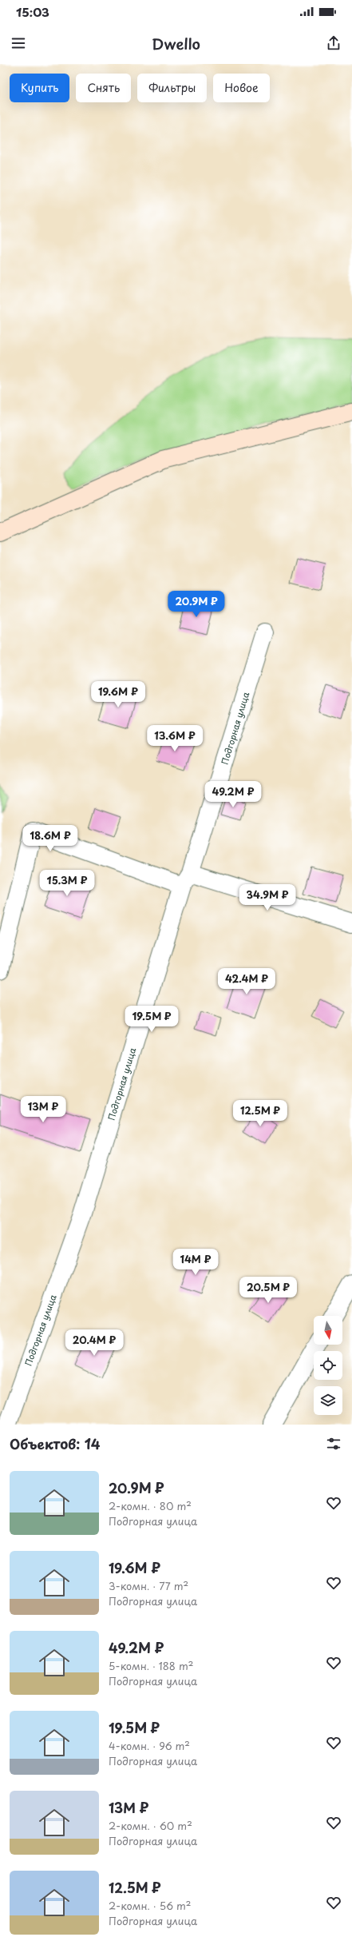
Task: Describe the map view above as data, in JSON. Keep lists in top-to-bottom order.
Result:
{
  "streets": {
    "street": ["Подгорная улица"]
  },
  "north": "bottom",
  "page": {
    "status": "15:03",
    "header": "Dwello",
    "chip": [
      "Купить",
      "Снять",
      "Фильтры",
      "Новое"
    ],
    "price": [
      "20.9M ₽",
      "19.6M ₽",
      "13.6M ₽",
      "49.2M ₽",
      "18.6M ₽",
      "15.3M ₽",
      "34.9M ₽",
      "42.4M ₽",
      "19.5M ₽",
      "13M ₽",
      "12.5M ₽",
      "14M ₽",
      "20.5M ₽",
      "20.4M ₽"
    ],
    "heading": "Объектов: 14",
    "list": [
      {
        "name": "20.9M ₽",
        "note": "2-комн. · 80 m² · Подгорная улица"
      },
      {
        "name": "19.6M ₽",
        "note": "3-комн. · 77 m² · Подгорная улица"
      },
      {
        "name": "49.2M ₽",
        "note": "5-комн. · 188 m² · Подгорная улица"
      },
      {
        "name": "19.5M ₽",
        "note": "4-комн. · 96 m² · Подгорная улица"
      },
      {
        "name": "13M ₽",
        "note": "2-комн. · 60 m² · Подгорная улица"
      },
      {
        "name": "12.5M ₽",
        "note": "2-комн. · 56 m² · Подгорная улица"
      }
    ]
  }
}
